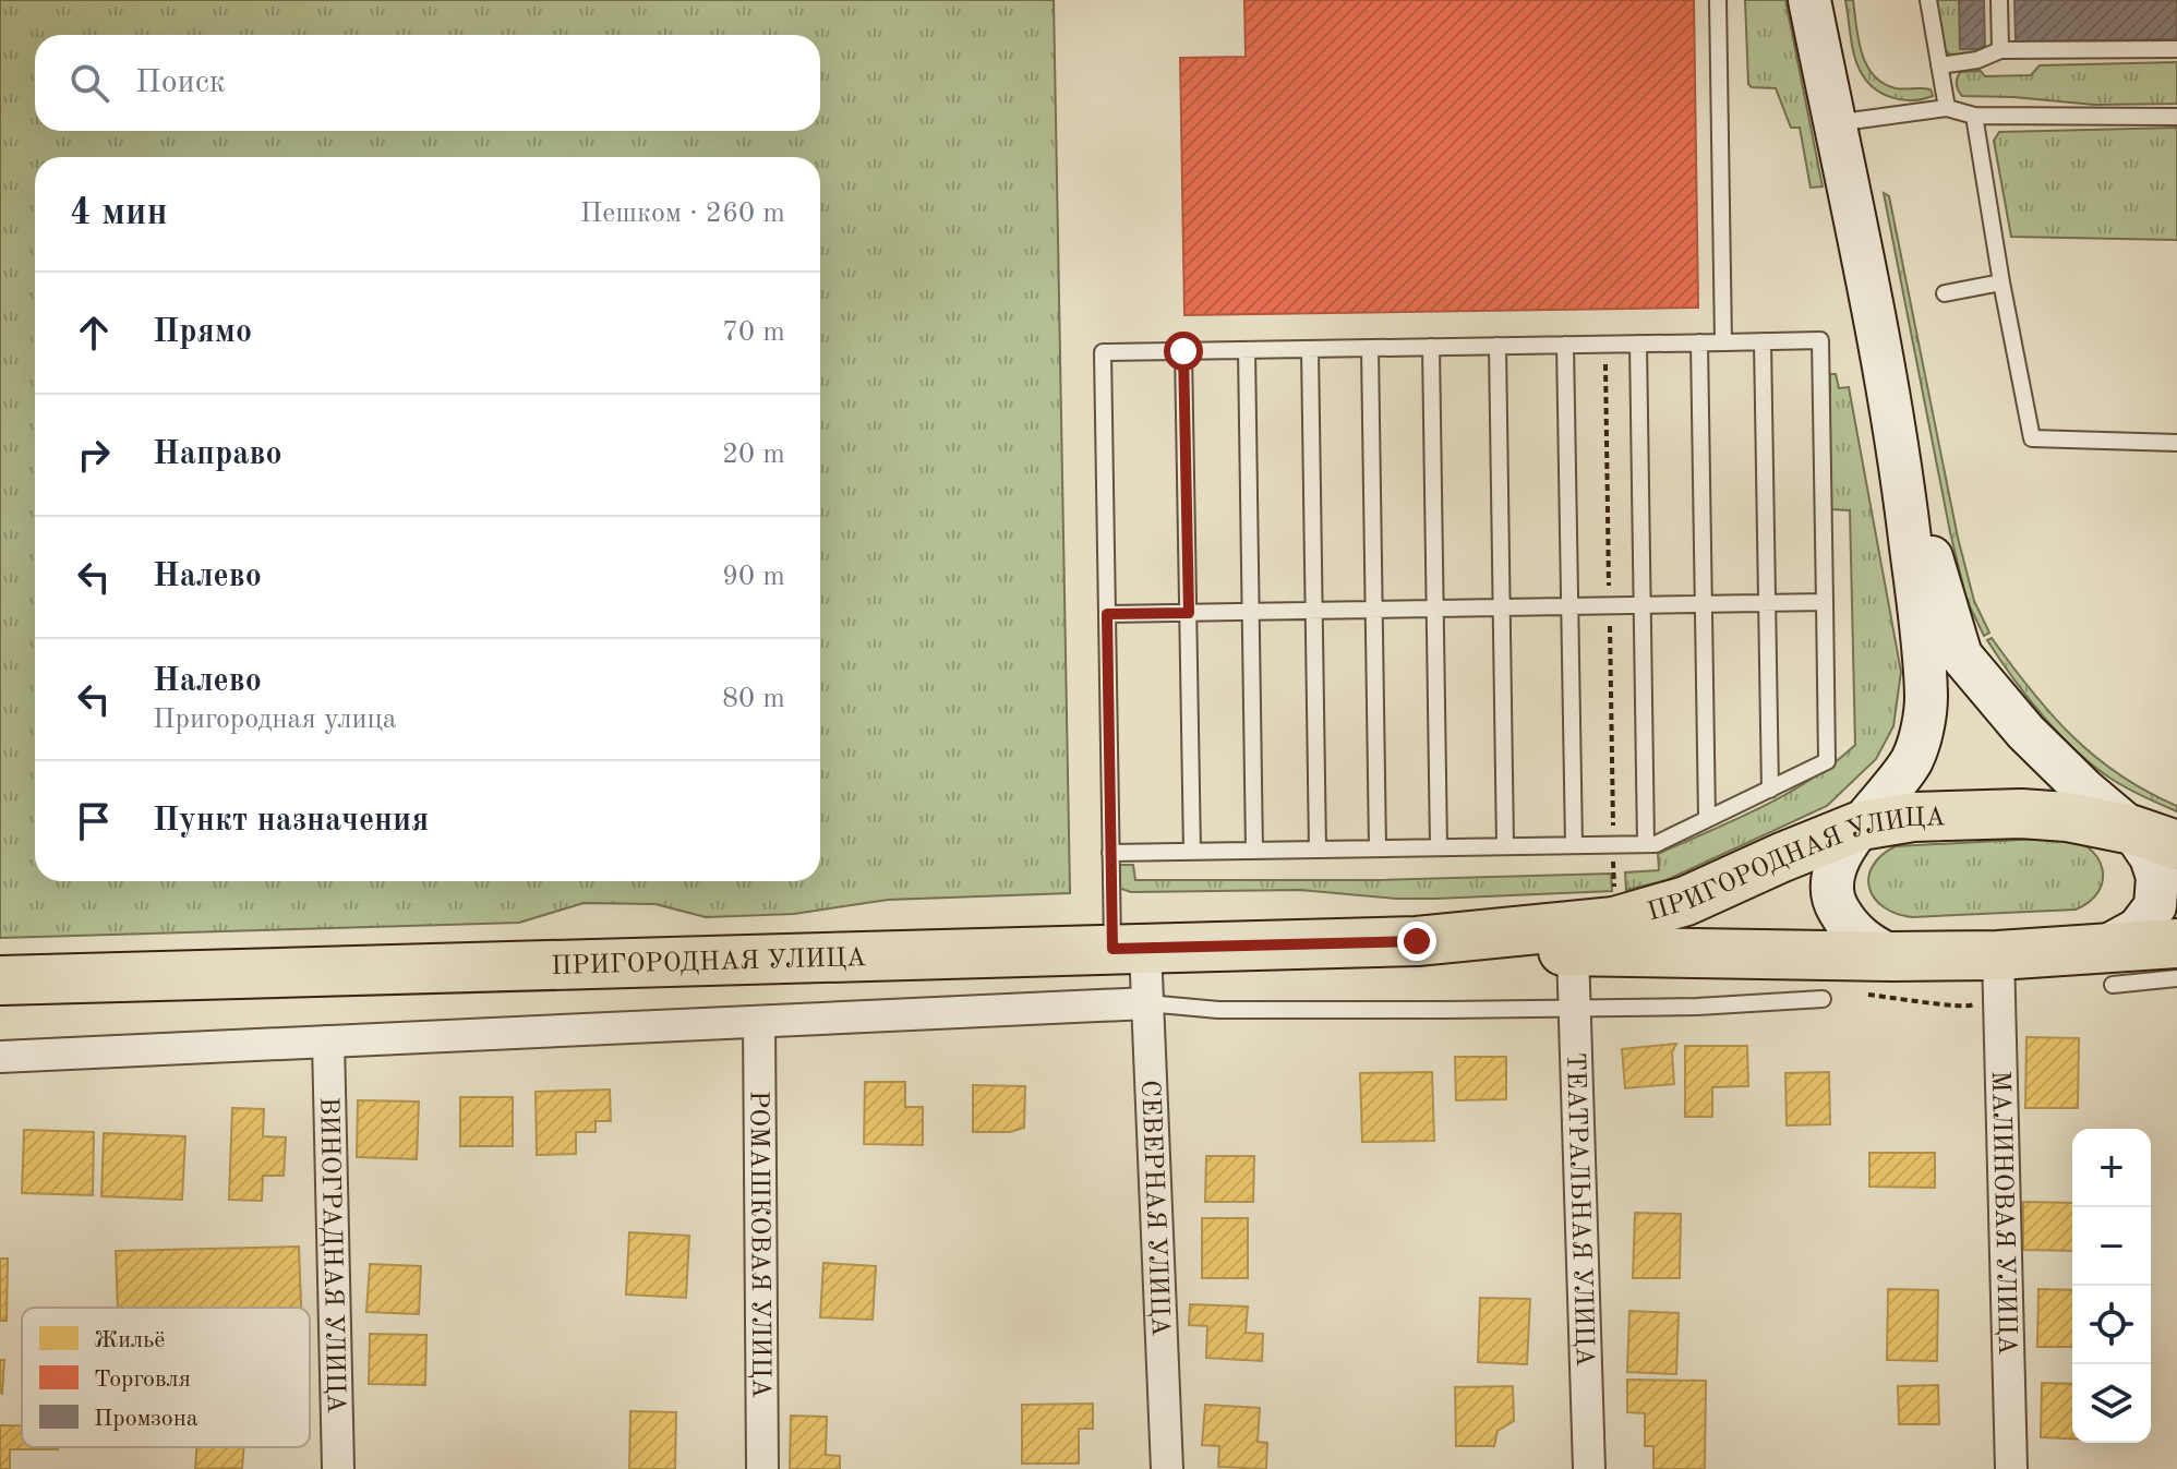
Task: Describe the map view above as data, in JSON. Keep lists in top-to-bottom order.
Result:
{
  "streets": {
    "main road": ["ПРИГОРОДНАЯ УЛИЦА"],
    "street": [
      "СЕВЕРНАЯ УЛИЦА",
      "ТЕАТРАЛЬНАЯ УЛИЦА",
      "МАЛИНОВАЯ УЛИЦА",
      "РОМАШКОВАЯ УЛИЦА",
      "ВИНОГРАДНАЯ УЛИЦА"
    ]
  },
  "crossings": [
    ["ПРИГОРОДНАЯ УЛИЦА", "СЕВЕРНАЯ УЛИЦА"],
    ["ПРИГОРОДНАЯ УЛИЦА", "ТЕАТРАЛЬНАЯ УЛИЦА"],
    ["ПРИГОРОДНАЯ УЛИЦА", "МАЛИНОВАЯ УЛИЦА"]
  ],
  "legend": ["Жильё", "Торговля", "Промзона"],
  "page": {
    "search": "Поиск",
    "heading": ["4 мин", "Пешком · 260 m"],
    "list": [
      ["Прямо", "70 m"],
      ["Направо", "20 m"],
      ["Налево", "90 m"],
      ["Налево", "Пригородная улица", "80 m"],
      "Пункт назначения"
    ],
    "map_buttons": ["+", "−"]
  }
}
